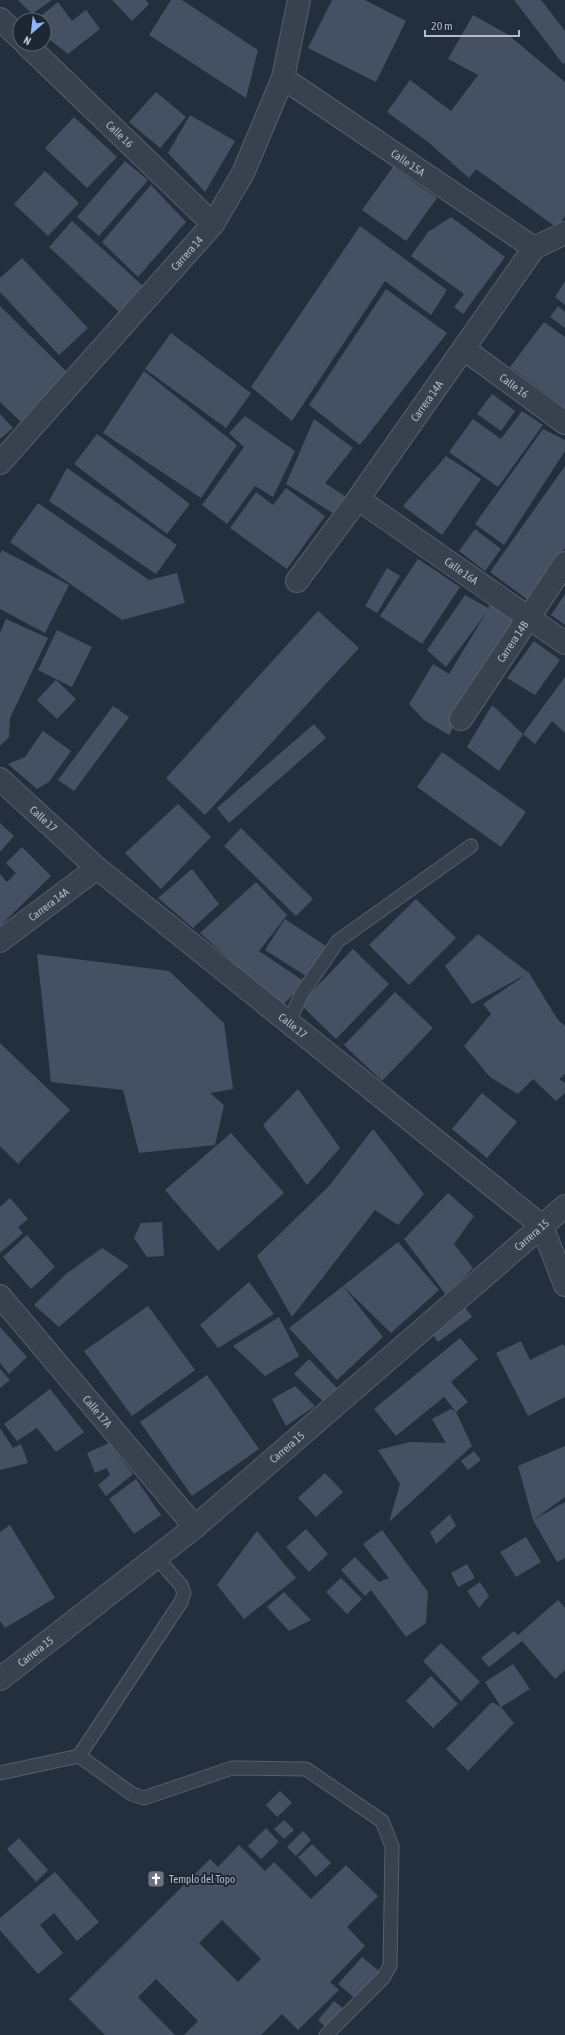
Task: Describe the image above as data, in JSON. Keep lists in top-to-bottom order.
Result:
{
  "streets": {
    "street": [
      "Calle 16",
      "Calle 15A",
      "Carrera 14",
      "Carrera 14A",
      "Calle 16A",
      "Carrera 14B",
      "Calle 17",
      "Carrera 15",
      "Calle 17A"
    ]
  },
  "crossings": [
    ["Calle 16", "Carrera 14"],
    ["Calle 16", "Carrera 14A"],
    ["Calle 15A", "Carrera 14"],
    ["Calle 15A", "Carrera 14A"],
    ["Carrera 14A", "Calle 16A"],
    ["Carrera 14A", "Calle 17"],
    ["Calle 16A", "Carrera 14B"],
    ["Calle 17", "Carrera 15"],
    ["Carrera 15", "Calle 17A"]
  ],
  "places": {
    "church": ["Templo del Topo"]
  },
  "scale_bar": "20 m",
  "north": "bottom left"
}
